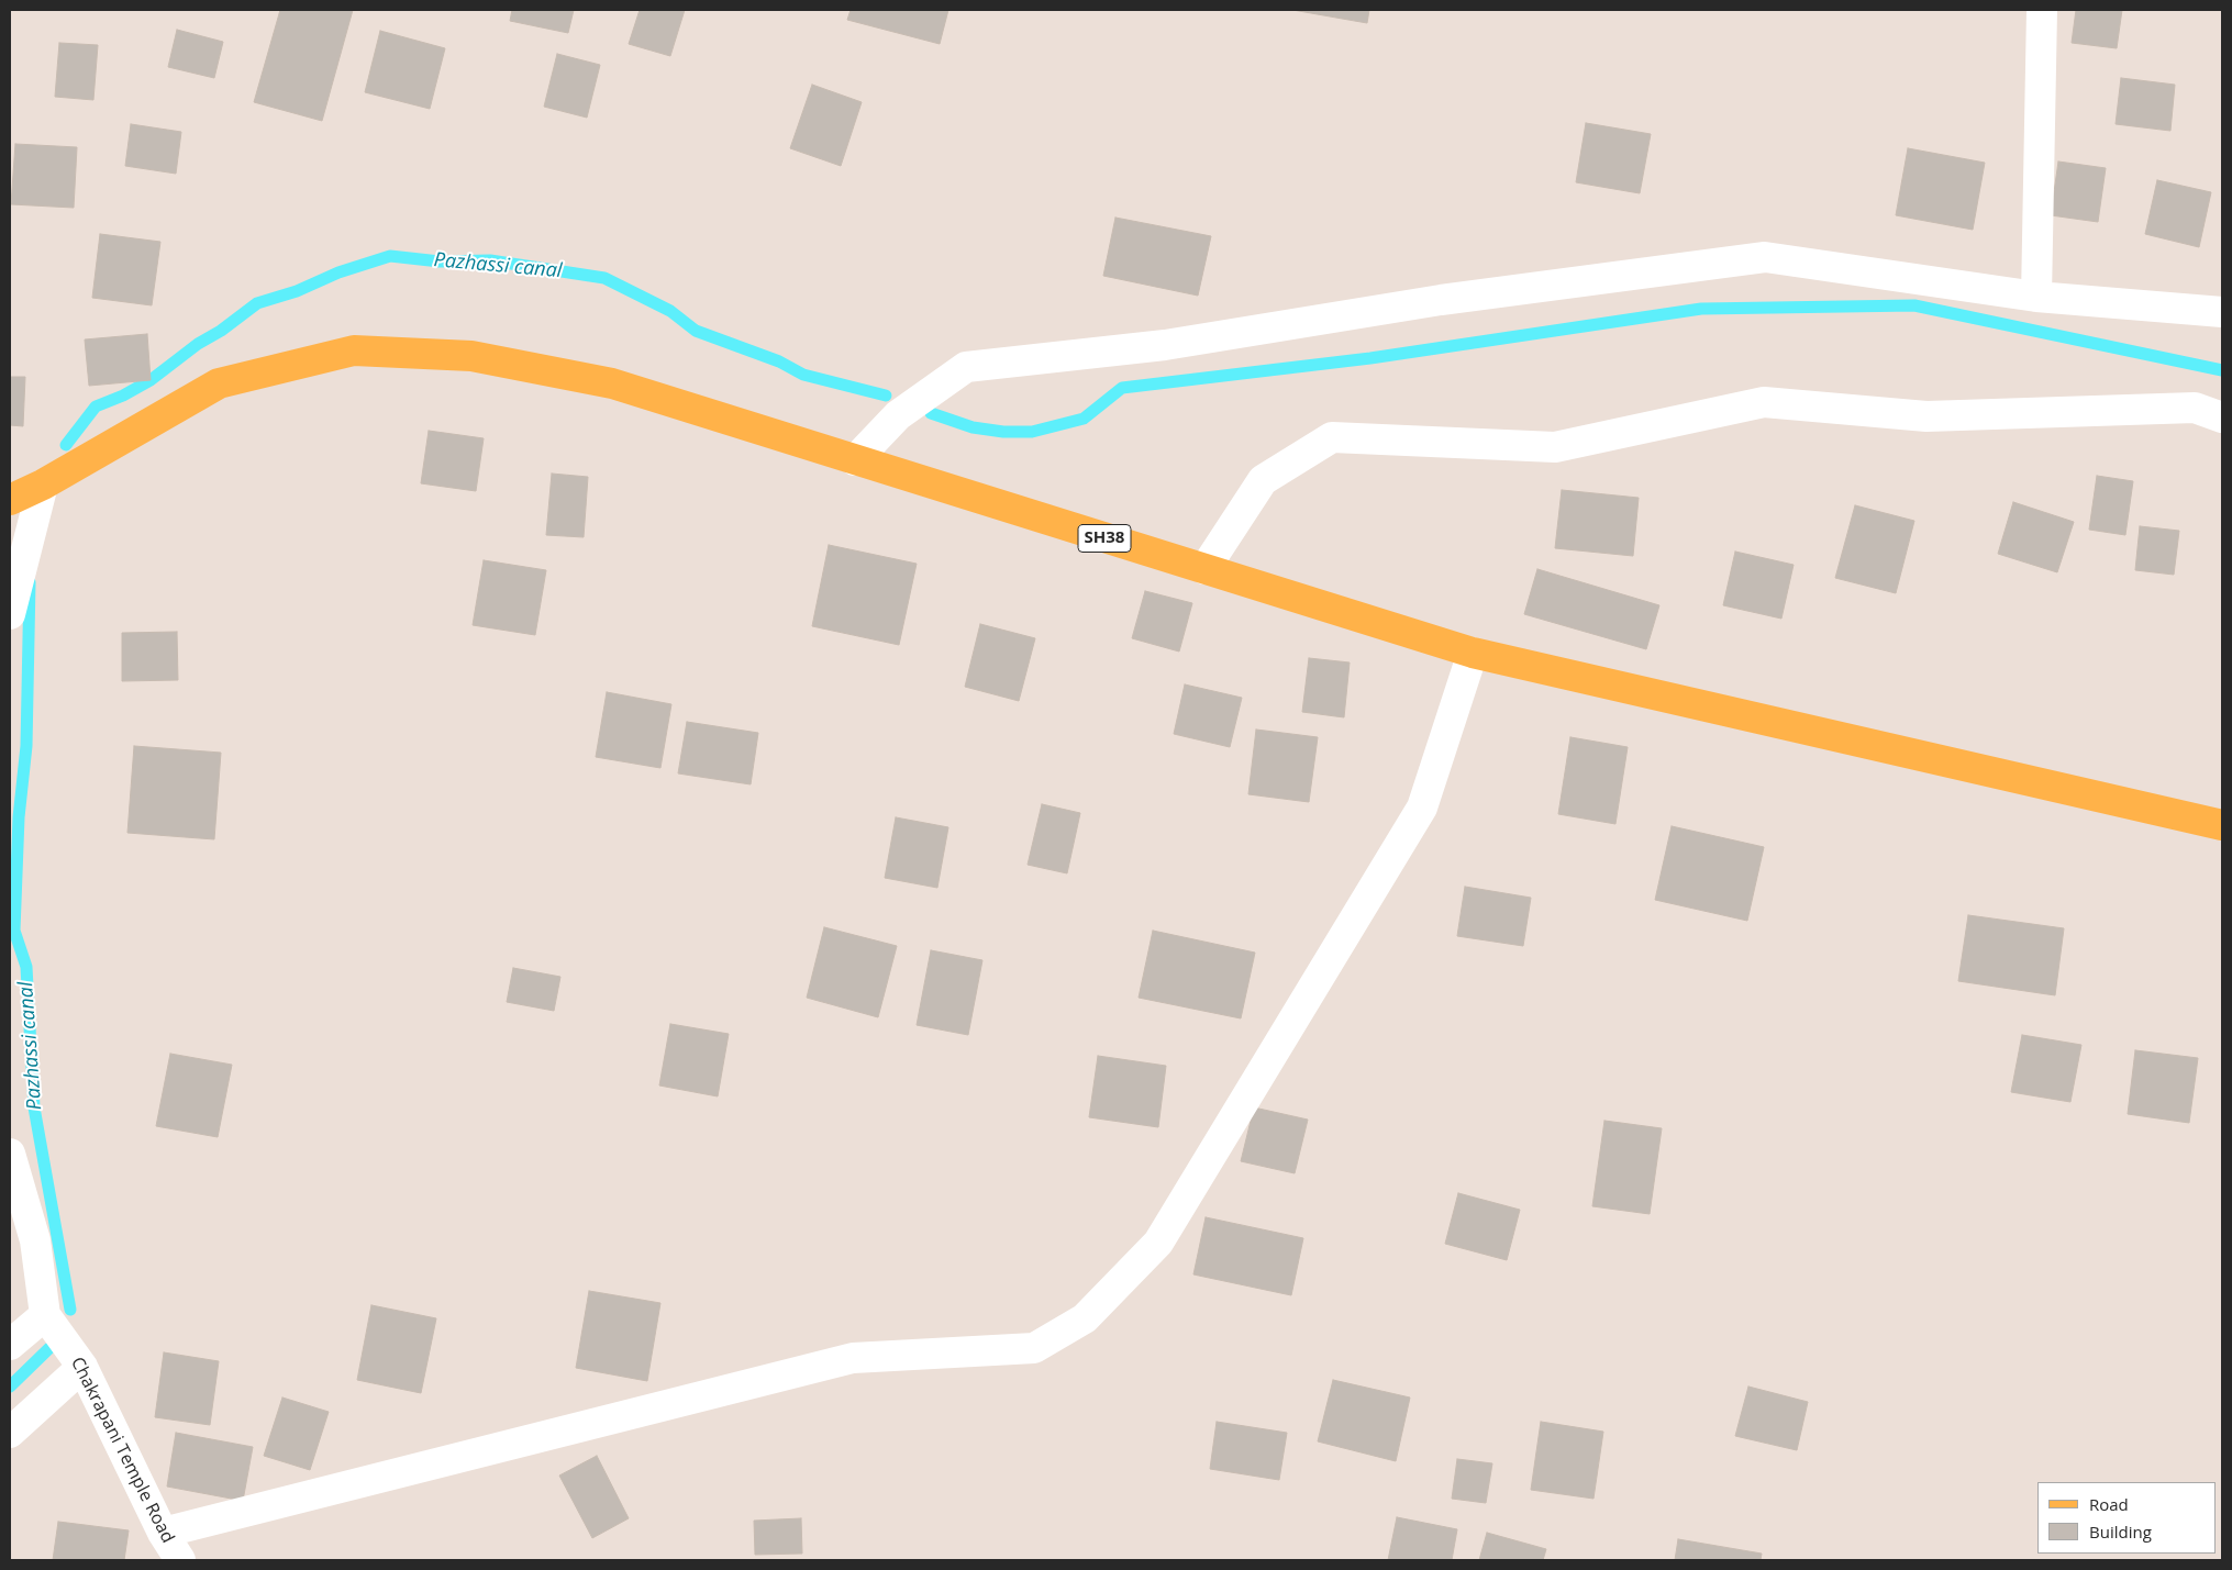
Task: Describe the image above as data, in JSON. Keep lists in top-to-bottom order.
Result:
{
  "streets": {
    "main road": ["SH38"],
    "street": ["Chakrapani Temple Road"]
  },
  "water": ["Pazhassi canal"],
  "legend": ["Road", "Building"]
}
